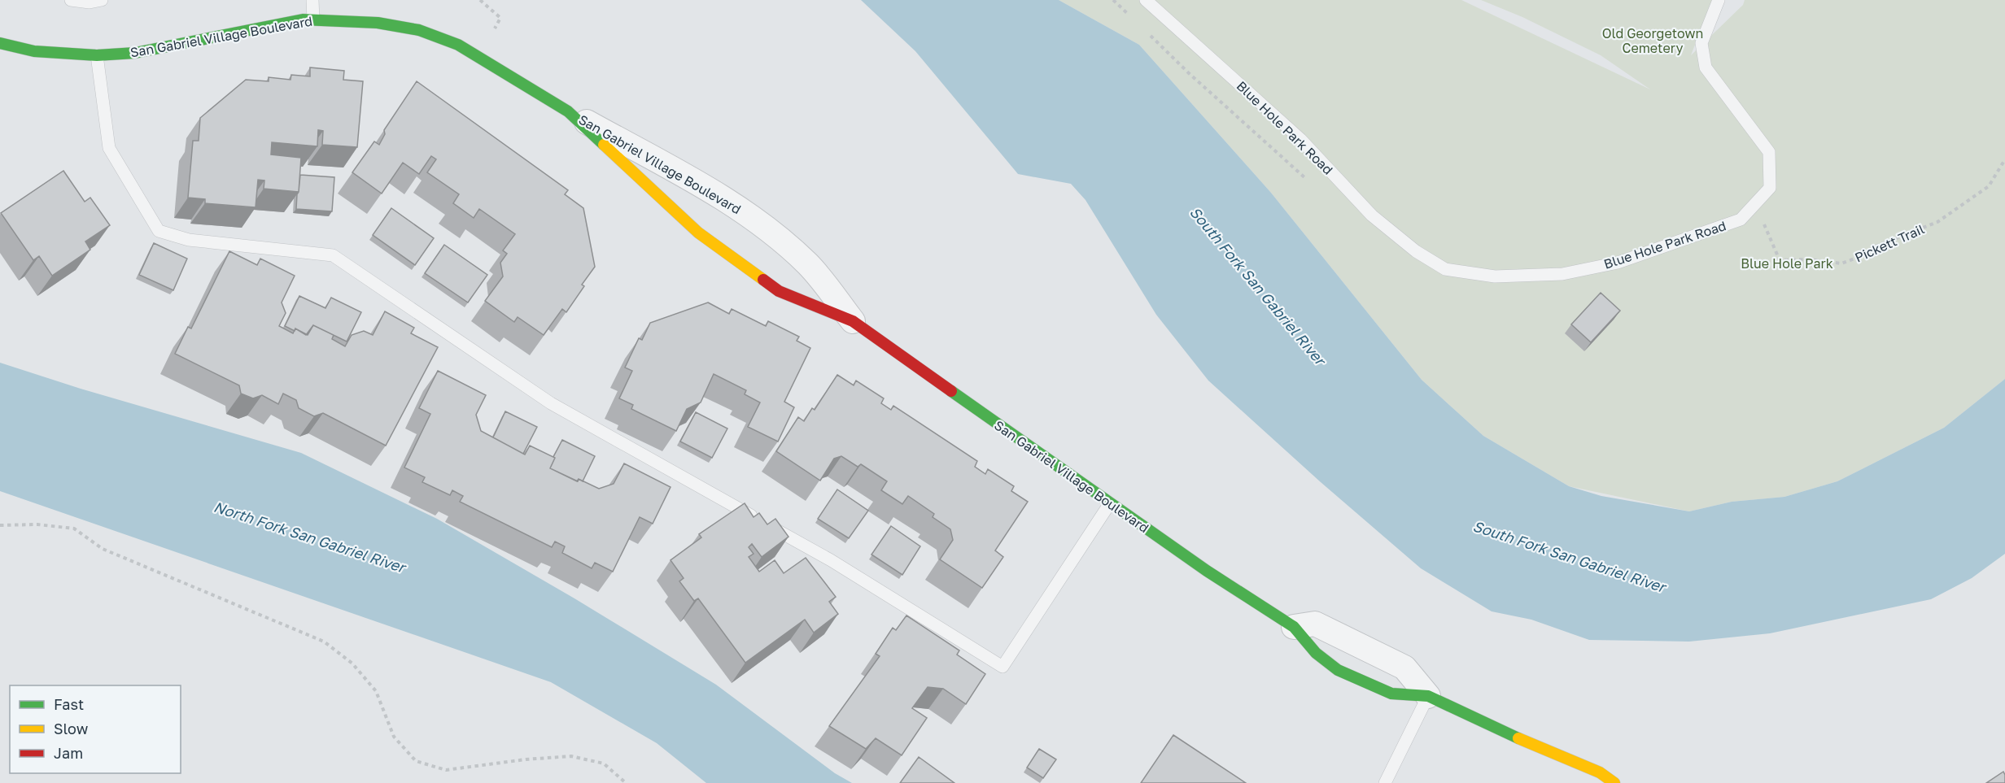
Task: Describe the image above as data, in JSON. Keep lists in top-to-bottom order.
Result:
{
  "streets": {
    "street": ["San Gabriel Village Boulevard"],
    "lane": ["Blue Hole Park Road"],
    "path": ["Pickett Trail"]
  },
  "crossings": [
    ["Blue Hole Park Road", "Pickett Trail"]
  ],
  "water": ["South Fork San Gabriel River", "North Fork San Gabriel River"],
  "parks": ["Old Georgetown Cemetery", "Blue Hole Park"],
  "legend": ["Fast", "Slow", "Jam"]
}
